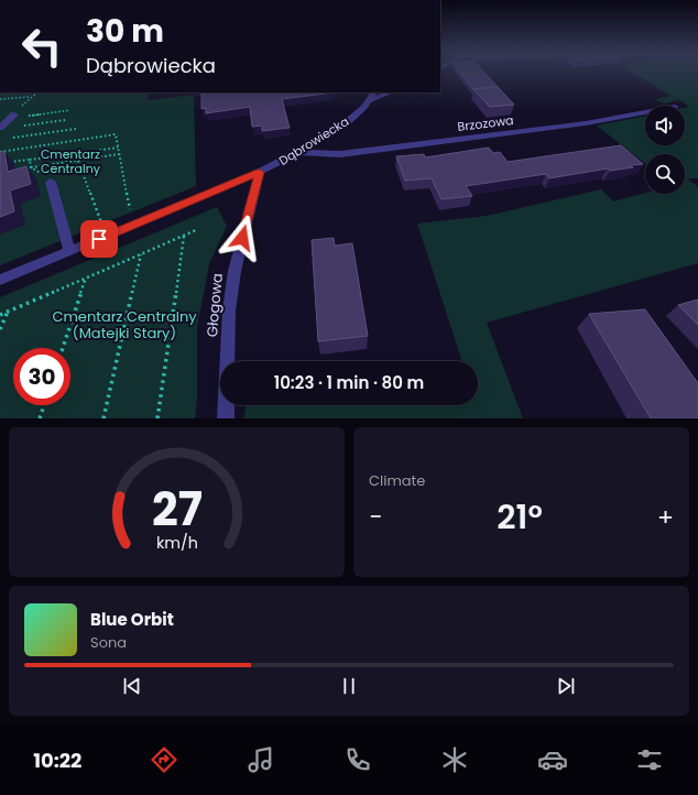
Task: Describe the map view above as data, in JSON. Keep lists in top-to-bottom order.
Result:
{
  "streets": {
    "street": ["Brzozowa", "Dąbrowiecka", "Głogowa"]
  },
  "crossings": [
    ["Brzozowa", "Dąbrowiecka"],
    ["Dąbrowiecka", "Głogowa"]
  ],
  "parks": ["Cmentarz Centralny", "Cmentarz Centralny (Matejki Stary)"],
  "page": {
    "turn": ["30 m", "Dąbrowiecka"],
    "limit": "30",
    "trip": "10:23 · 1 min · 80 m",
    "tile": "Climate",
    "heat": ["−", "21°", "+"],
    "song": ["Blue Orbit", "Sona"],
    "tabs": "10:22",
    "gauge": ["27", "km/h"]
  }
}
